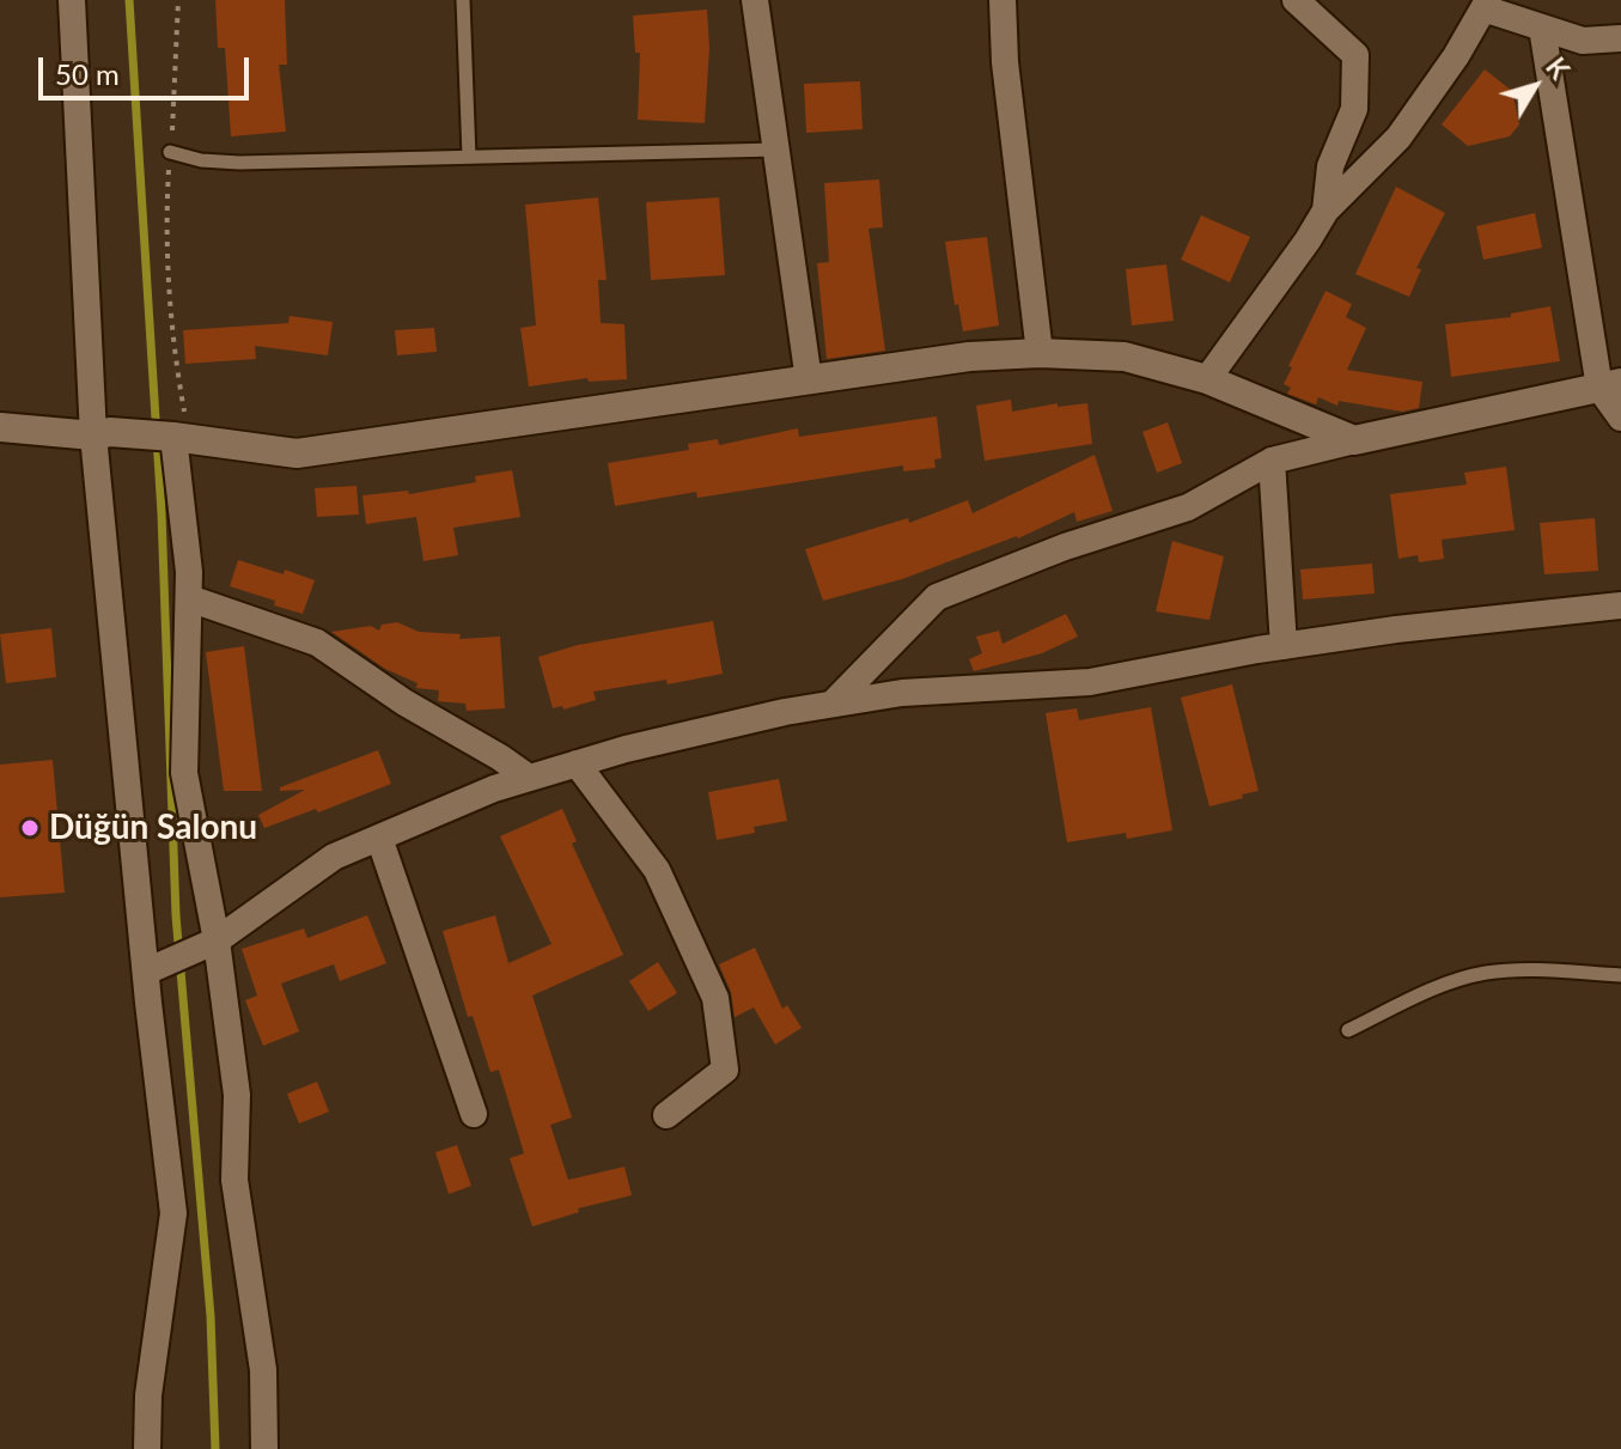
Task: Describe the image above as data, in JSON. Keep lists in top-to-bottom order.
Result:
{
  "places": ["Düğün Salonu"],
  "scale_bar": "50 m",
  "north": "top right"
}
